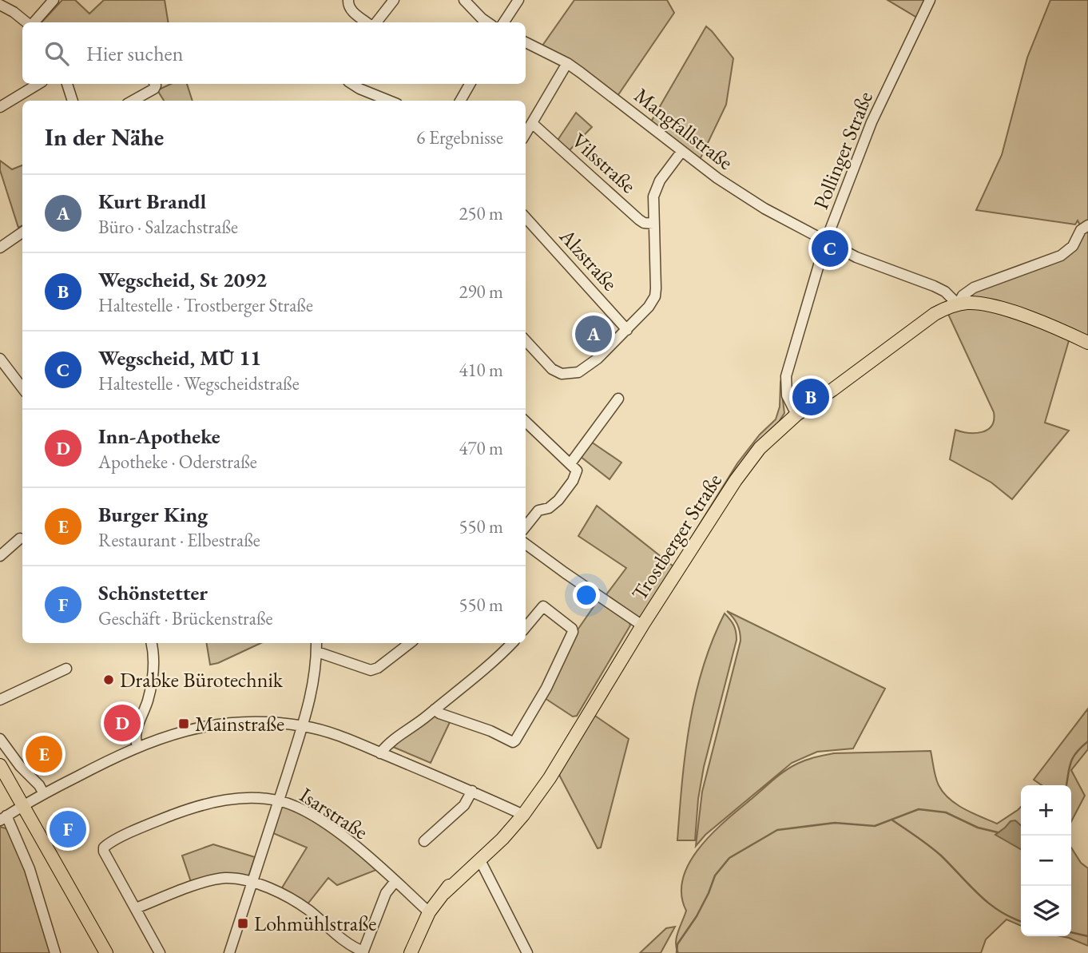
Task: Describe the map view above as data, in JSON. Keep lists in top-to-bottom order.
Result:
{
  "streets": {
    "main road": ["Trostberger Straße"],
    "street": [
      "Mangfallstraße",
      "Pollinger Straße",
      "Vilsstraße",
      "Alzstraße",
      "Isarstraße"
    ]
  },
  "crossings": [
    ["Mangfallstraße", "Pollinger Straße"],
    ["Mangfallstraße", "Trostberger Straße"],
    ["Pollinger Straße", "Trostberger Straße"],
    ["Trostberger Straße", "Isarstraße"]
  ],
  "places": {
    "other": ["Drabke Bürotechnik"],
    "transit": ["Mainstraße", "Lohmühlstraße"]
  },
  "page": {
    "search": "Hier suchen",
    "heading": ["In der Nähe", "6 Ergebnisse"],
    "list": [
      {
        "mark": "A",
        "name": "Kurt Brandl",
        "note": "Büro · Salzachstraße",
        "value": "250 m"
      },
      {
        "mark": "B",
        "name": "Wegscheid, St 2092",
        "note": "Haltestelle · Trostberger Straße",
        "value": "290 m"
      },
      {
        "mark": "C",
        "name": "Wegscheid, MÜ 11",
        "note": "Haltestelle · Wegscheidstraße",
        "value": "410 m"
      },
      {
        "mark": "D",
        "name": "Inn-Apotheke",
        "note": "Apotheke · Oderstraße",
        "value": "470 m"
      },
      {
        "mark": "E",
        "name": "Burger King",
        "note": "Restaurant · Elbestraße",
        "value": "550 m"
      },
      {
        "mark": "F",
        "name": "Schönstetter",
        "note": "Geschäft · Brückenstraße",
        "value": "550 m"
      }
    ],
    "pins": [
      "C",
      "A",
      "B",
      "D",
      "E",
      "F"
    ],
    "map_buttons": ["+", "−"]
  }
}
